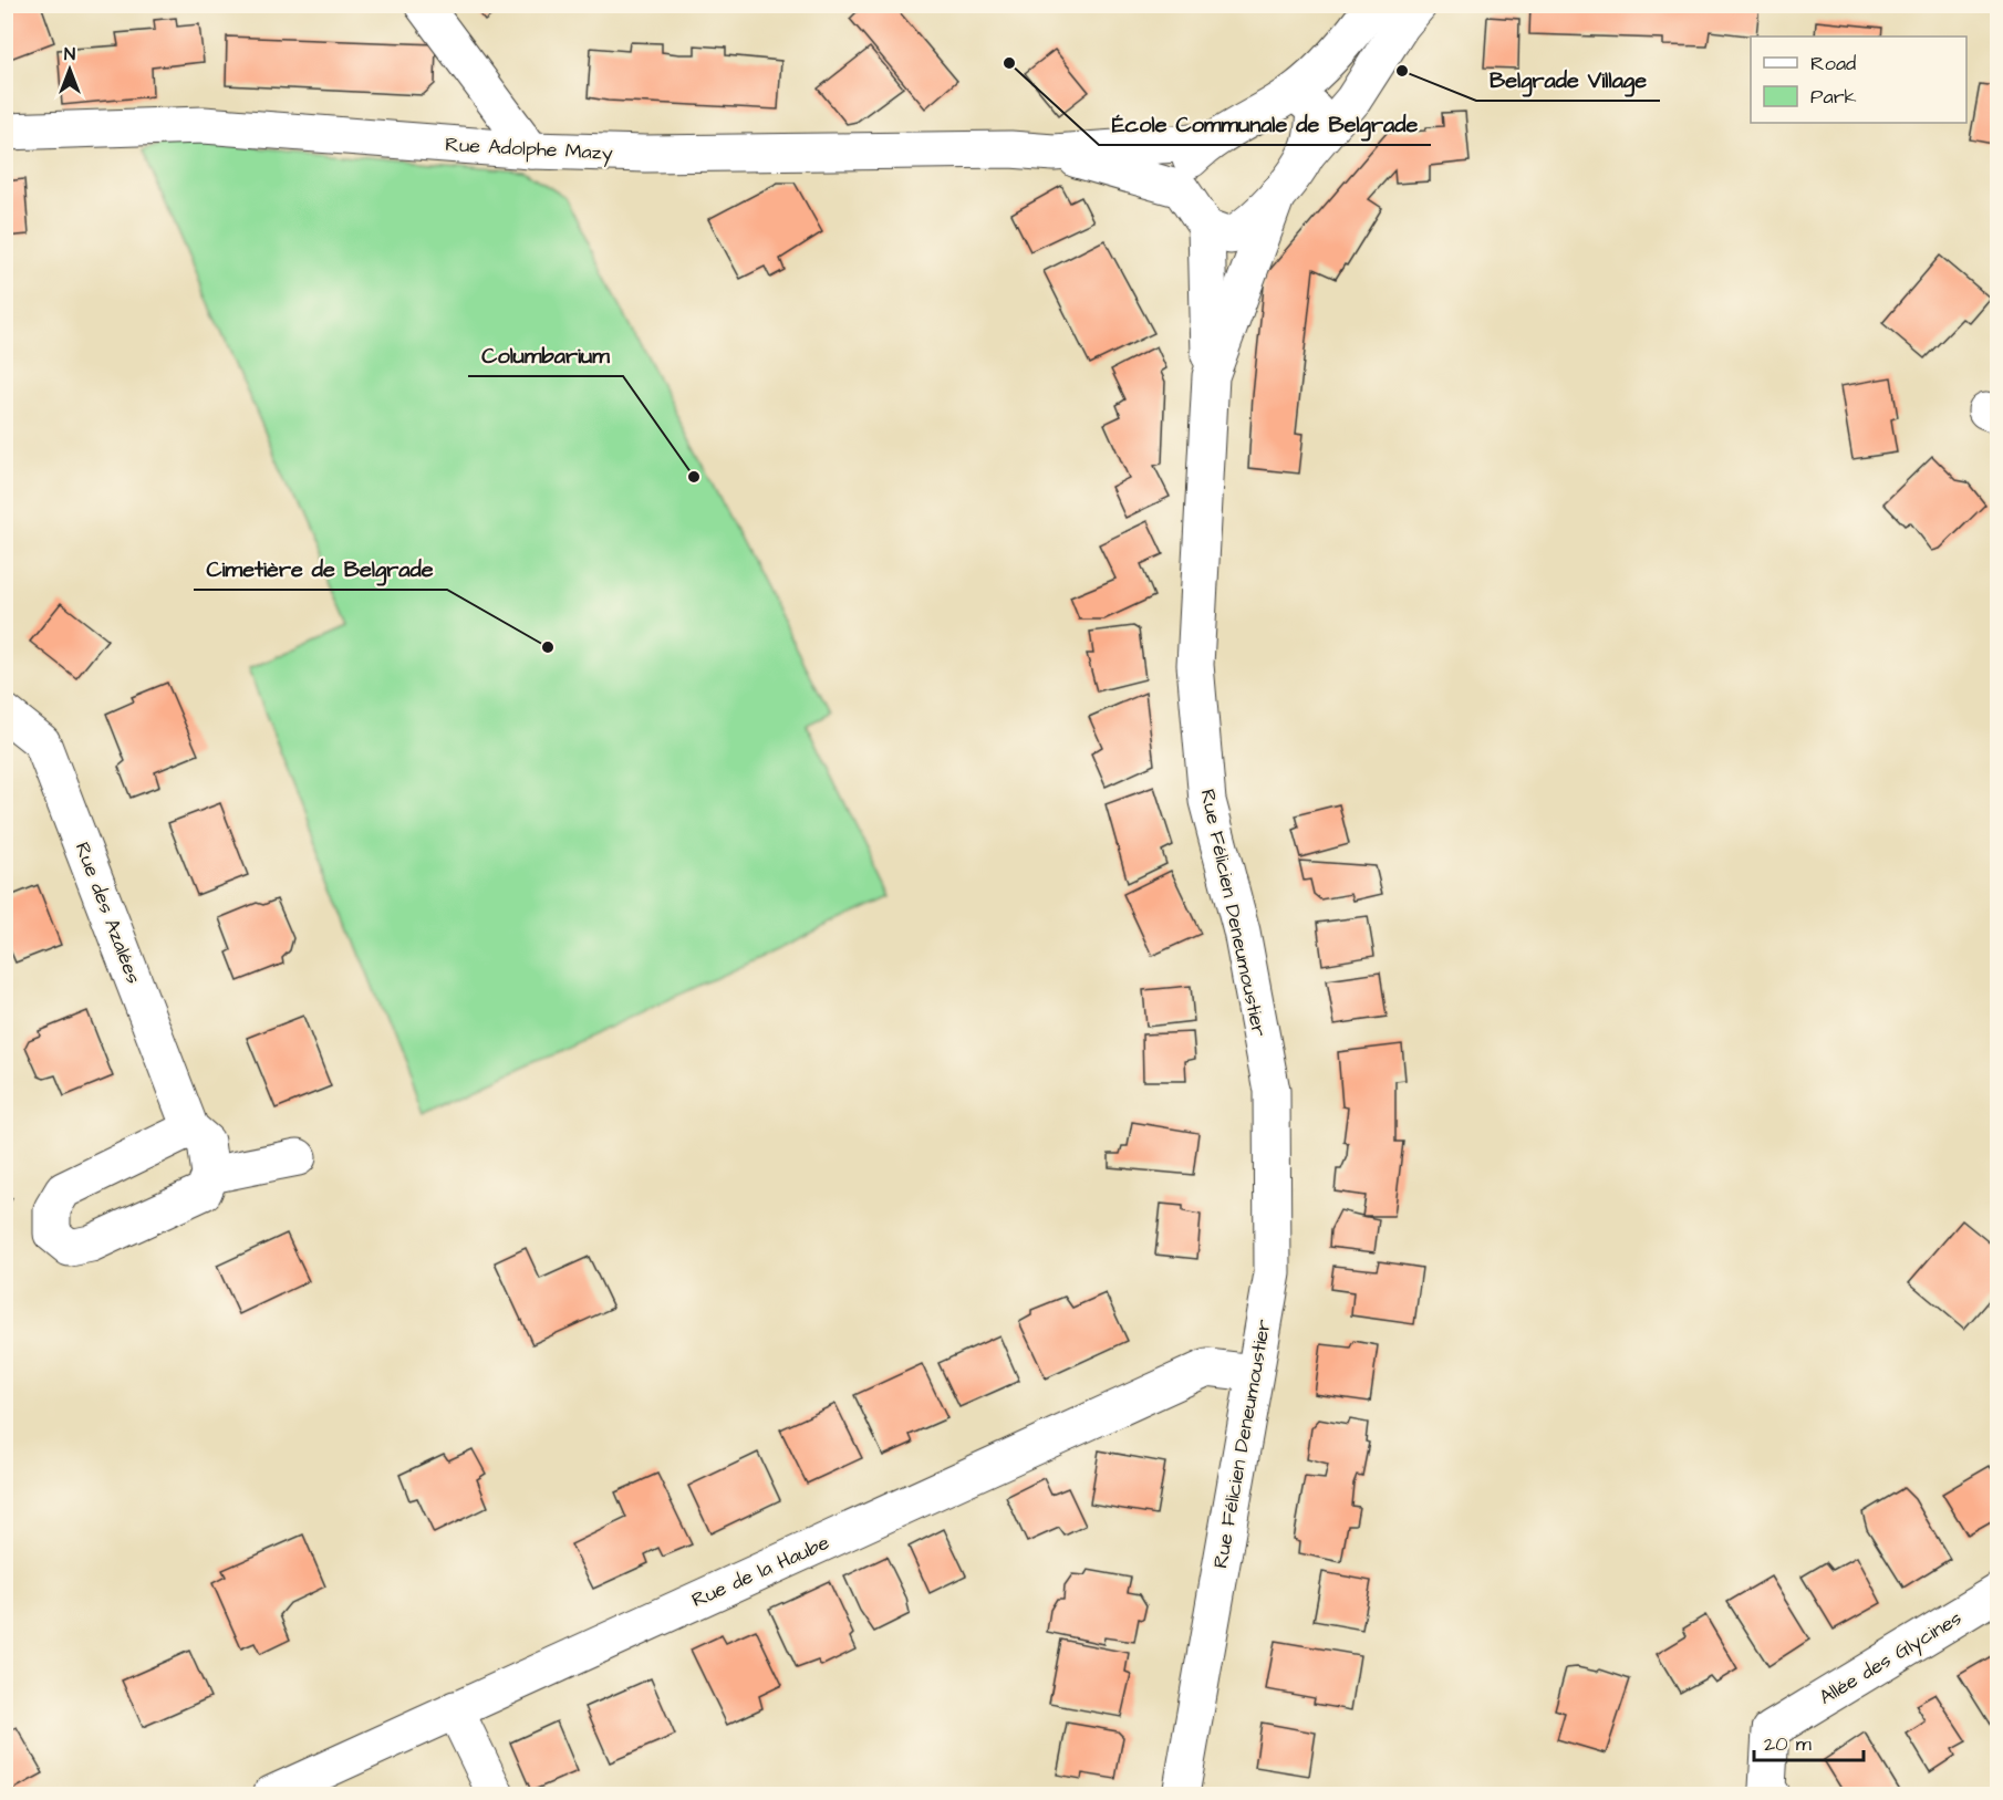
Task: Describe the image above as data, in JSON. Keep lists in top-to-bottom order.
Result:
{
  "streets": {
    "street": [
      "Rue Adolphe Mazy",
      "Rue des Azalées",
      "Rue Félicien Deneumoustier",
      "Rue de la Haube",
      "Allée des Glycines"
    ]
  },
  "crossings": [
    ["Rue Félicien Deneumoustier", "Rue de la Haube"]
  ],
  "places": [
    "École Communale de Belgrade",
    "Belgrade Village",
    "Columbarium",
    "Cimetière de Belgrade"
  ],
  "legend": ["Road", "Park"],
  "scale_bar": "20 m",
  "north": "top"
}
